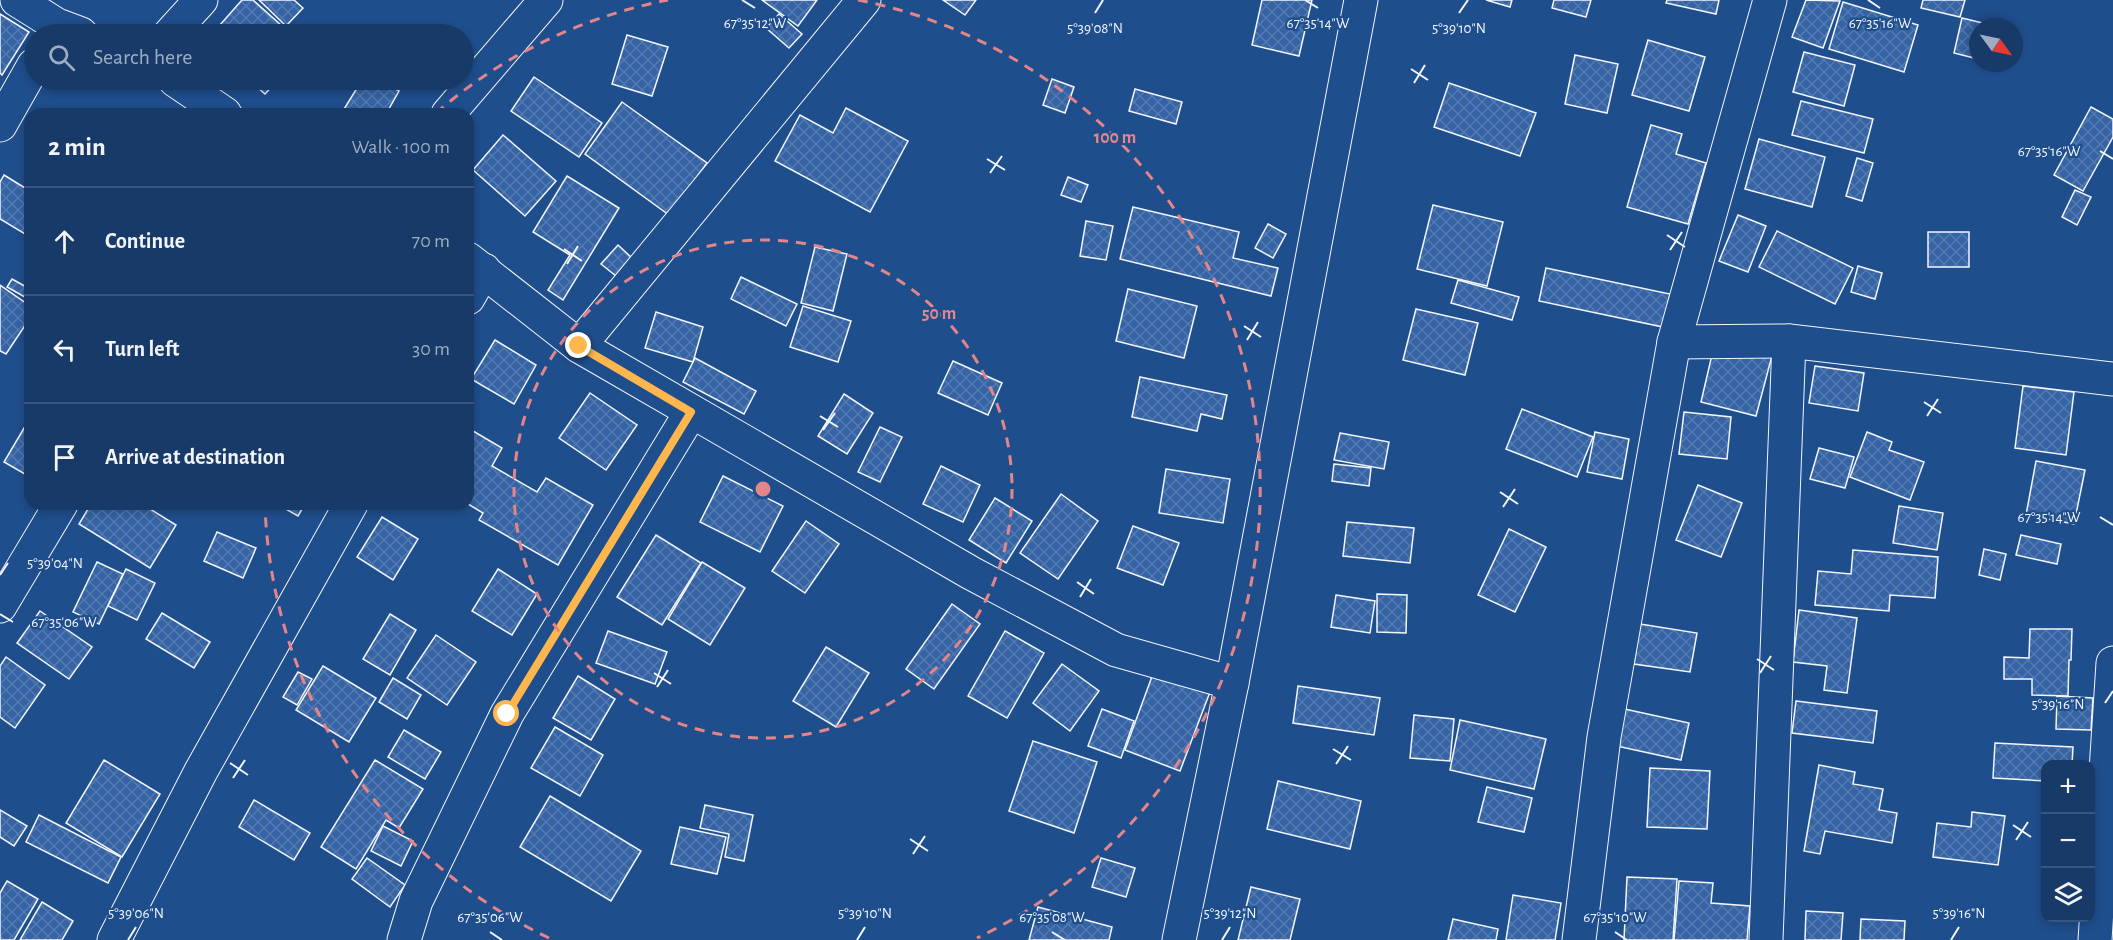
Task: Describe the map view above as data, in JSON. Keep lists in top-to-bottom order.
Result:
{
  "north": "bottom right",
  "page": {
    "search": "Search here",
    "heading": ["2 min", "Walk · 100 m"],
    "list": [
      ["Continue", "70 m"],
      ["Turn left", "30 m"],
      "Arrive at destination"
    ],
    "map_buttons": ["+", "−"]
  },
  "coordinates": [
    "67°35'14\"W",
    "67°35'12\"W",
    "67°35'16\"W",
    "5°39'10\"N",
    "5°39'08\"N",
    "5°39'04\"N",
    "67°35'06\"W",
    "5°39'16\"N",
    "5°39'06\"N",
    "5°39'12\"N",
    "67°35'08\"W",
    "67°35'10\"W"
  ],
  "rings": ["100 m", "50 m"]
}
